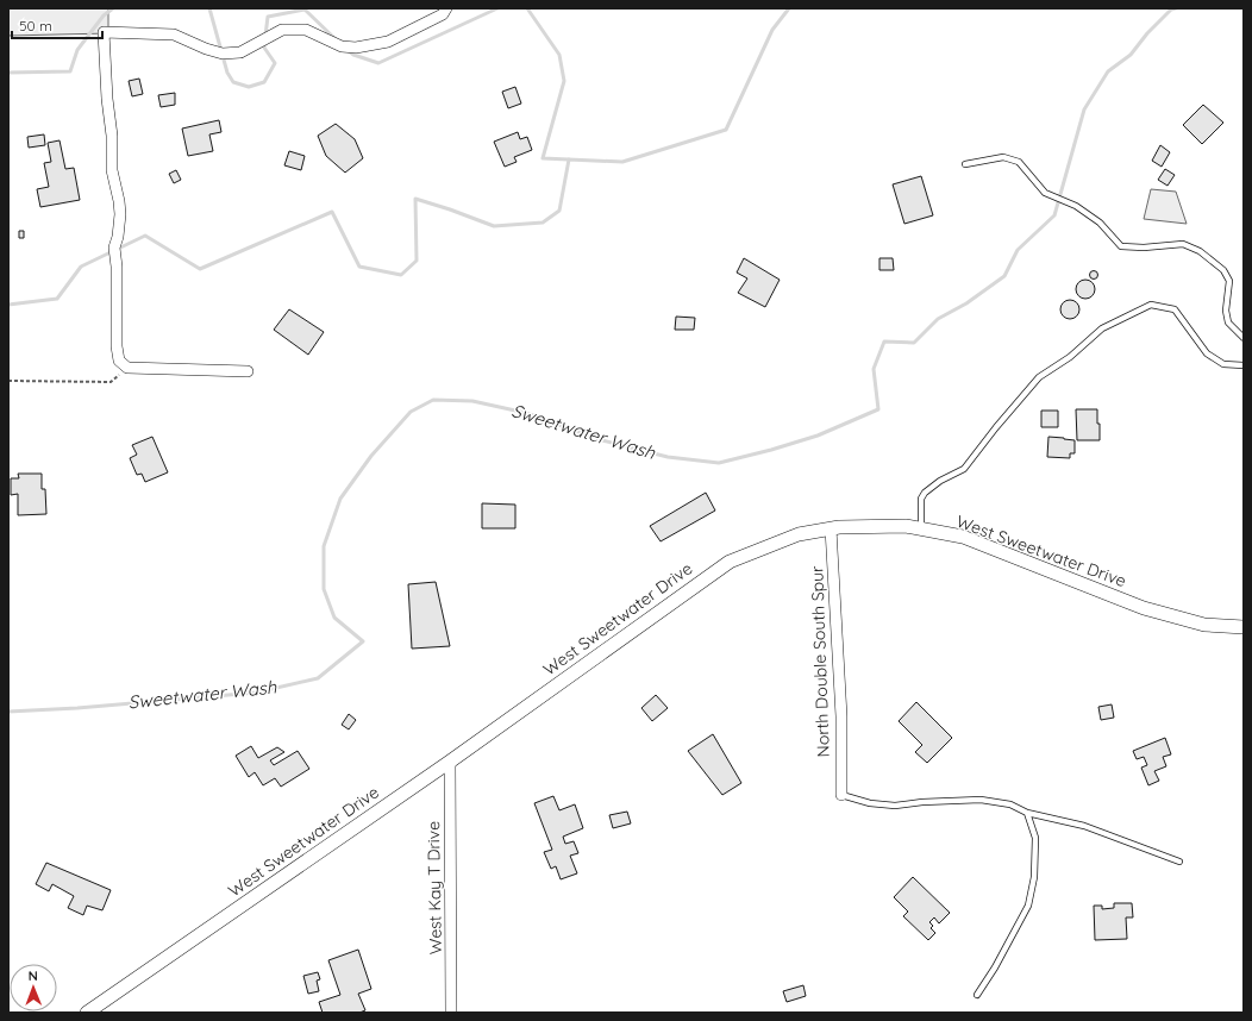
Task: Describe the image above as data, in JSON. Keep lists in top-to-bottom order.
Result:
{
  "streets": {
    "street": ["West Sweetwater Drive", "North Double South Spur", "West Kay T Drive"]
  },
  "crossings": [
    ["West Sweetwater Drive", "North Double South Spur"],
    ["West Sweetwater Drive", "West Kay T Drive"]
  ],
  "water": ["Sweetwater Wash"],
  "scale_bar": "50 m",
  "north": "top"
}
